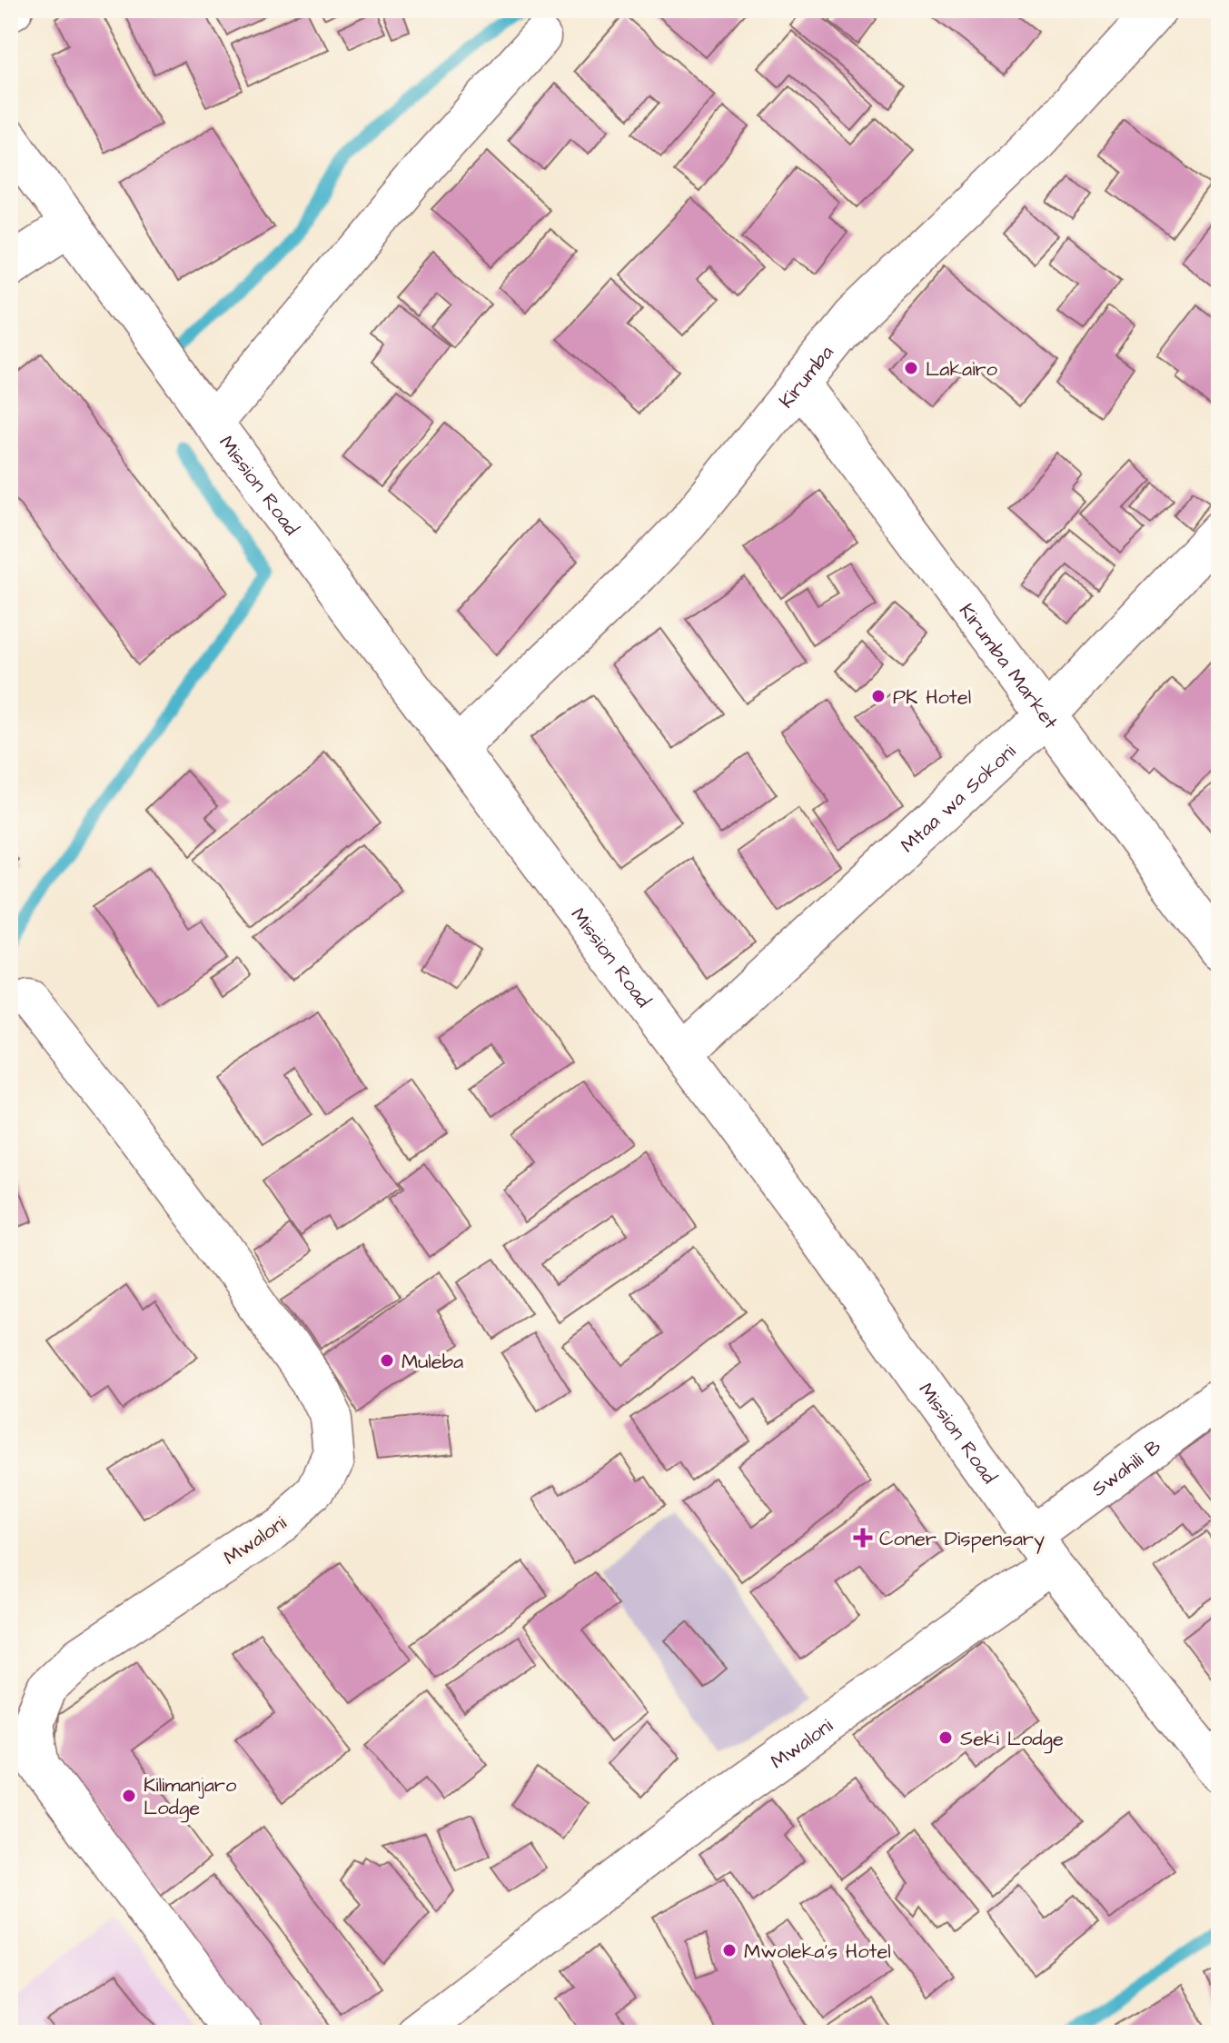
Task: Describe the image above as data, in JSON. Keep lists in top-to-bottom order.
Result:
{
  "streets": {
    "street": [
      "Kirumba",
      "Mission Road",
      "Kirumba Market",
      "Mtaa wa Sokoni",
      "Swahili B",
      "Mwaloni"
    ]
  },
  "crossings": [
    ["Kirumba", "Mission Road"],
    ["Kirumba", "Kirumba Market"],
    ["Mission Road", "Mtaa wa Sokoni"],
    ["Mission Road", "Swahili B"],
    ["Mission Road", "Mwaloni"],
    ["Kirumba Market", "Mtaa wa Sokoni"],
    ["Swahili B", "Mwaloni"]
  ],
  "places": {
    "other": [
      "Lakairo",
      "PK Hotel",
      "Muleba",
      "Seki Lodge",
      "Kilimanjaro Lodge",
      "Mwoleka's Hotel"
    ],
    "health": ["Coner Dispensary"]
  }
}
